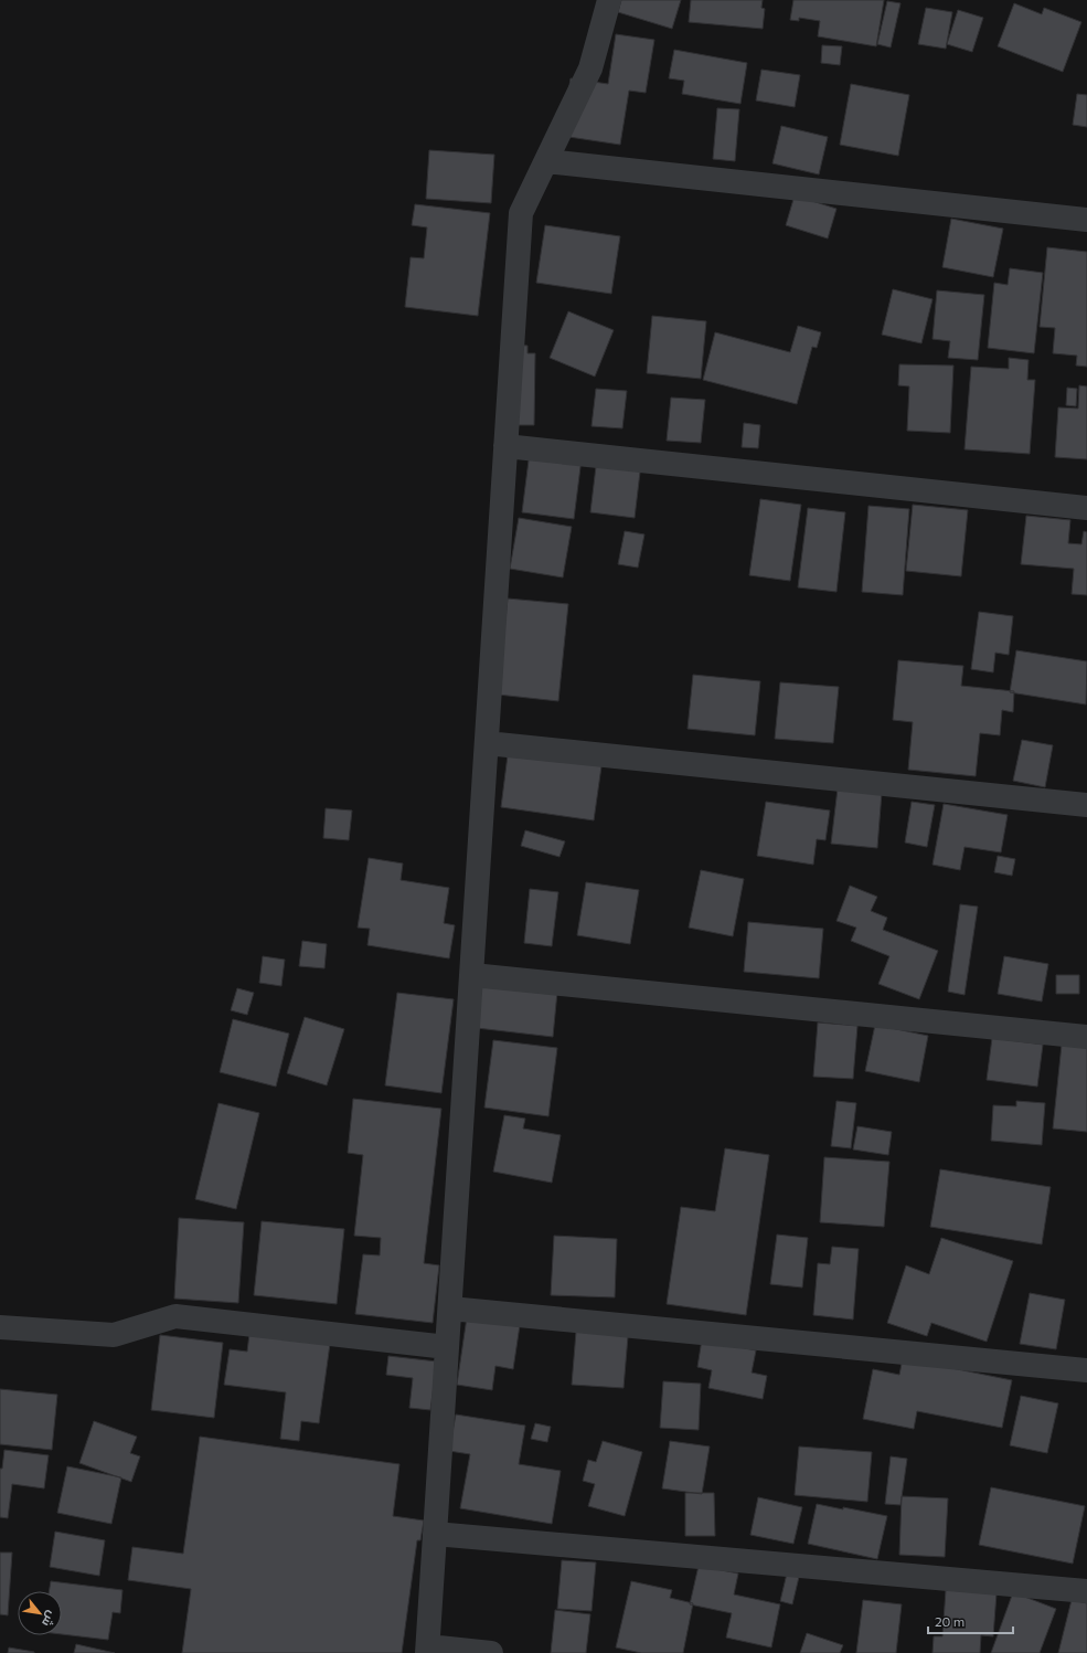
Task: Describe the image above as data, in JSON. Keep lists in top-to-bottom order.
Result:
{
  "scale_bar": "20 m",
  "north": "bottom right"
}
